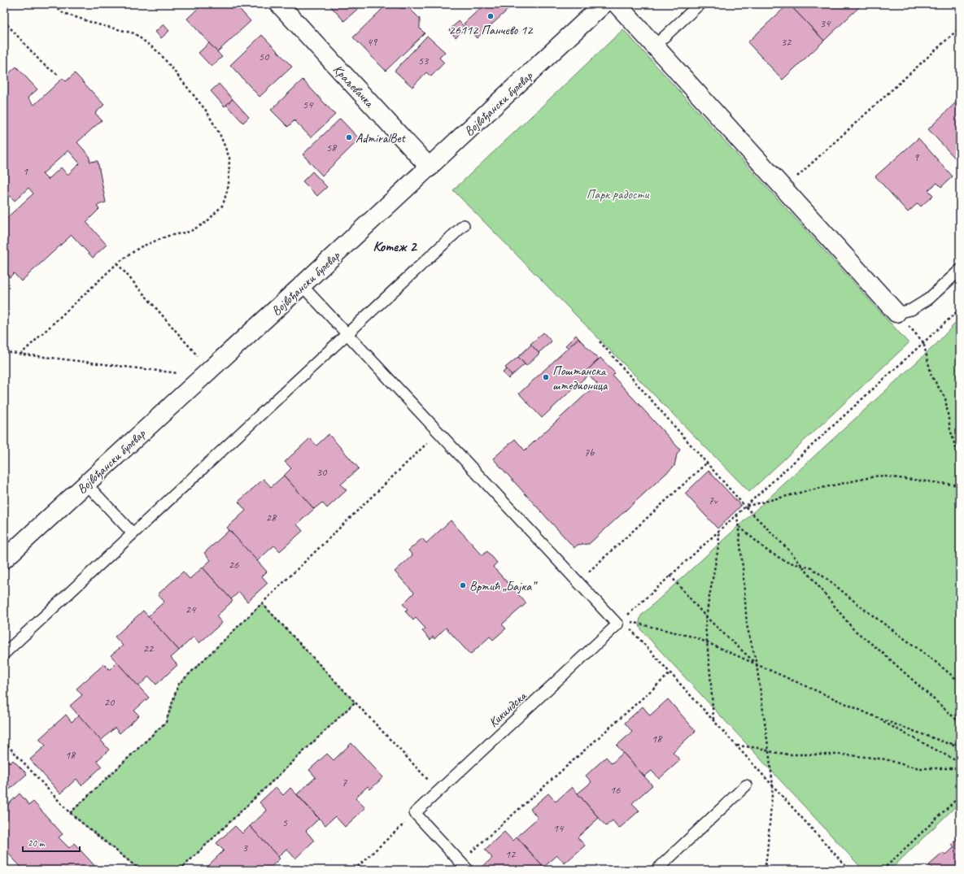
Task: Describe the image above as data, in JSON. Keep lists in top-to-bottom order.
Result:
{
  "streets": {
    "street": ["Краљевачка", "Војвођански булевар"],
    "lane": ["Кикиндска"]
  },
  "crossings": [
    ["Краљевачка", "Војвођански булевар"]
  ],
  "districts": ["Котеж 2"],
  "parks": ["Парк радости"],
  "places": [
    "26112 Панчево 12",
    "AdmiralBet",
    "Поштанска штедионица",
    "Вртић „Бајка”"
  ],
  "house_numbers": [
    "34",
    "49",
    "32",
    "50",
    "53",
    "54",
    "58",
    "9",
    "1",
    "7b",
    "30",
    "7v",
    "28",
    "26",
    "24",
    "22",
    "20",
    "18",
    "18",
    "7",
    "16",
    "5",
    "14",
    "3",
    "12"
  ],
  "scale_bar": "20 m"
}
